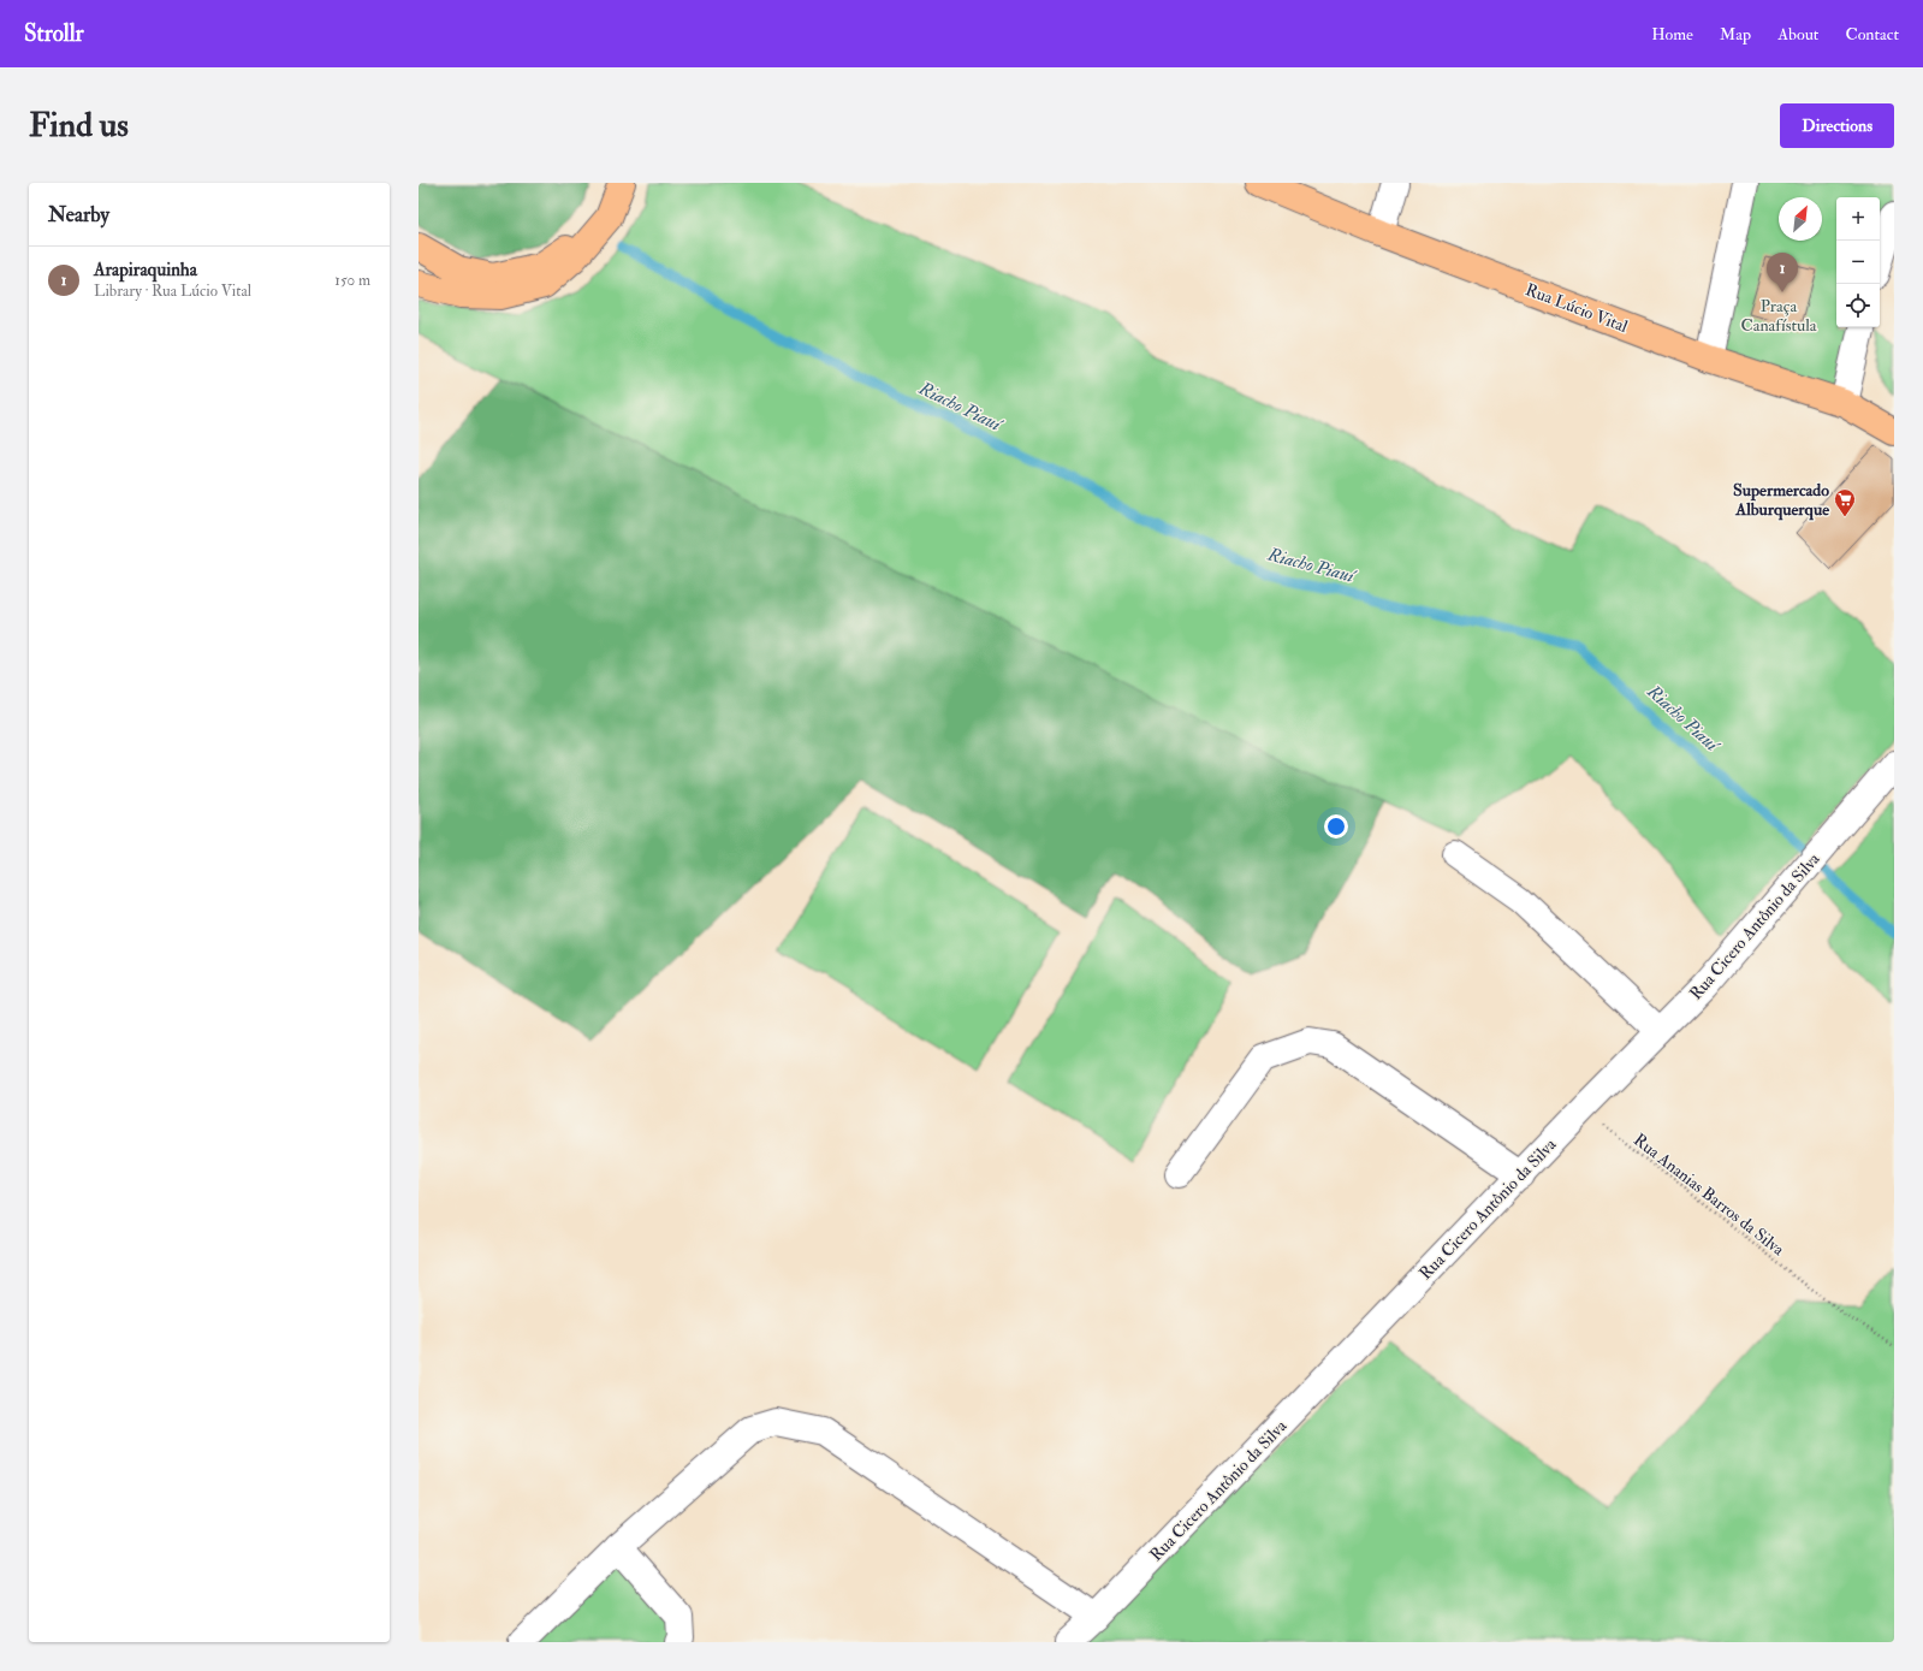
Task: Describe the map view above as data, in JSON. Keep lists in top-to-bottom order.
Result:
{
  "streets": {
    "main road": ["Rua Lúcio Vital"],
    "street": ["Rua Cicero Antônio da Silva"],
    "path": ["Rua Ananias Barros da Silva"]
  },
  "crossings": [
    ["Rua Cicero Antônio da Silva", "Rua Ananias Barros da Silva"]
  ],
  "water": ["Riacho Piauí"],
  "parks": ["Praça Canafístula"],
  "places": {
    "supermarket": ["Supermercado Alburquerque"]
  },
  "north": "top right",
  "page": {
    "header": "Strollr",
    "nav": [
      "Home",
      "Map",
      "About",
      "Contact"
    ],
    "buttons": "Directions",
    "title": "Find us",
    "heading": "Nearby",
    "map_buttons": ["+", "−"],
    "list": [
      {
        "mark": "1",
        "name": "Arapiraquinha",
        "note": "Library · Rua Lúcio Vital",
        "value": "150 m"
      }
    ],
    "pins": "1"
  }
}
